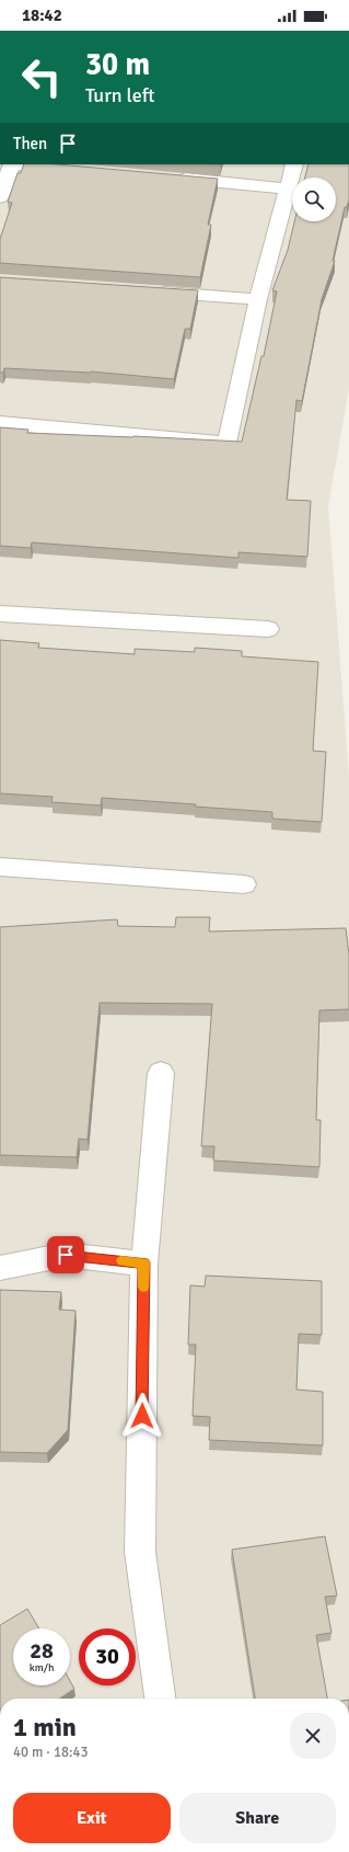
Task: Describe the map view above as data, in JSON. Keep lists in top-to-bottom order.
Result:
{
  "page": {
    "status": "18:42",
    "turn": ["30 m", "Turn left"],
    "then": "Then",
    "speed": "28 km/h",
    "limit": "30",
    "heading": ["1 min", "40 m · 18:43"],
    "buttons": ["Exit", "Share"]
  }
}
